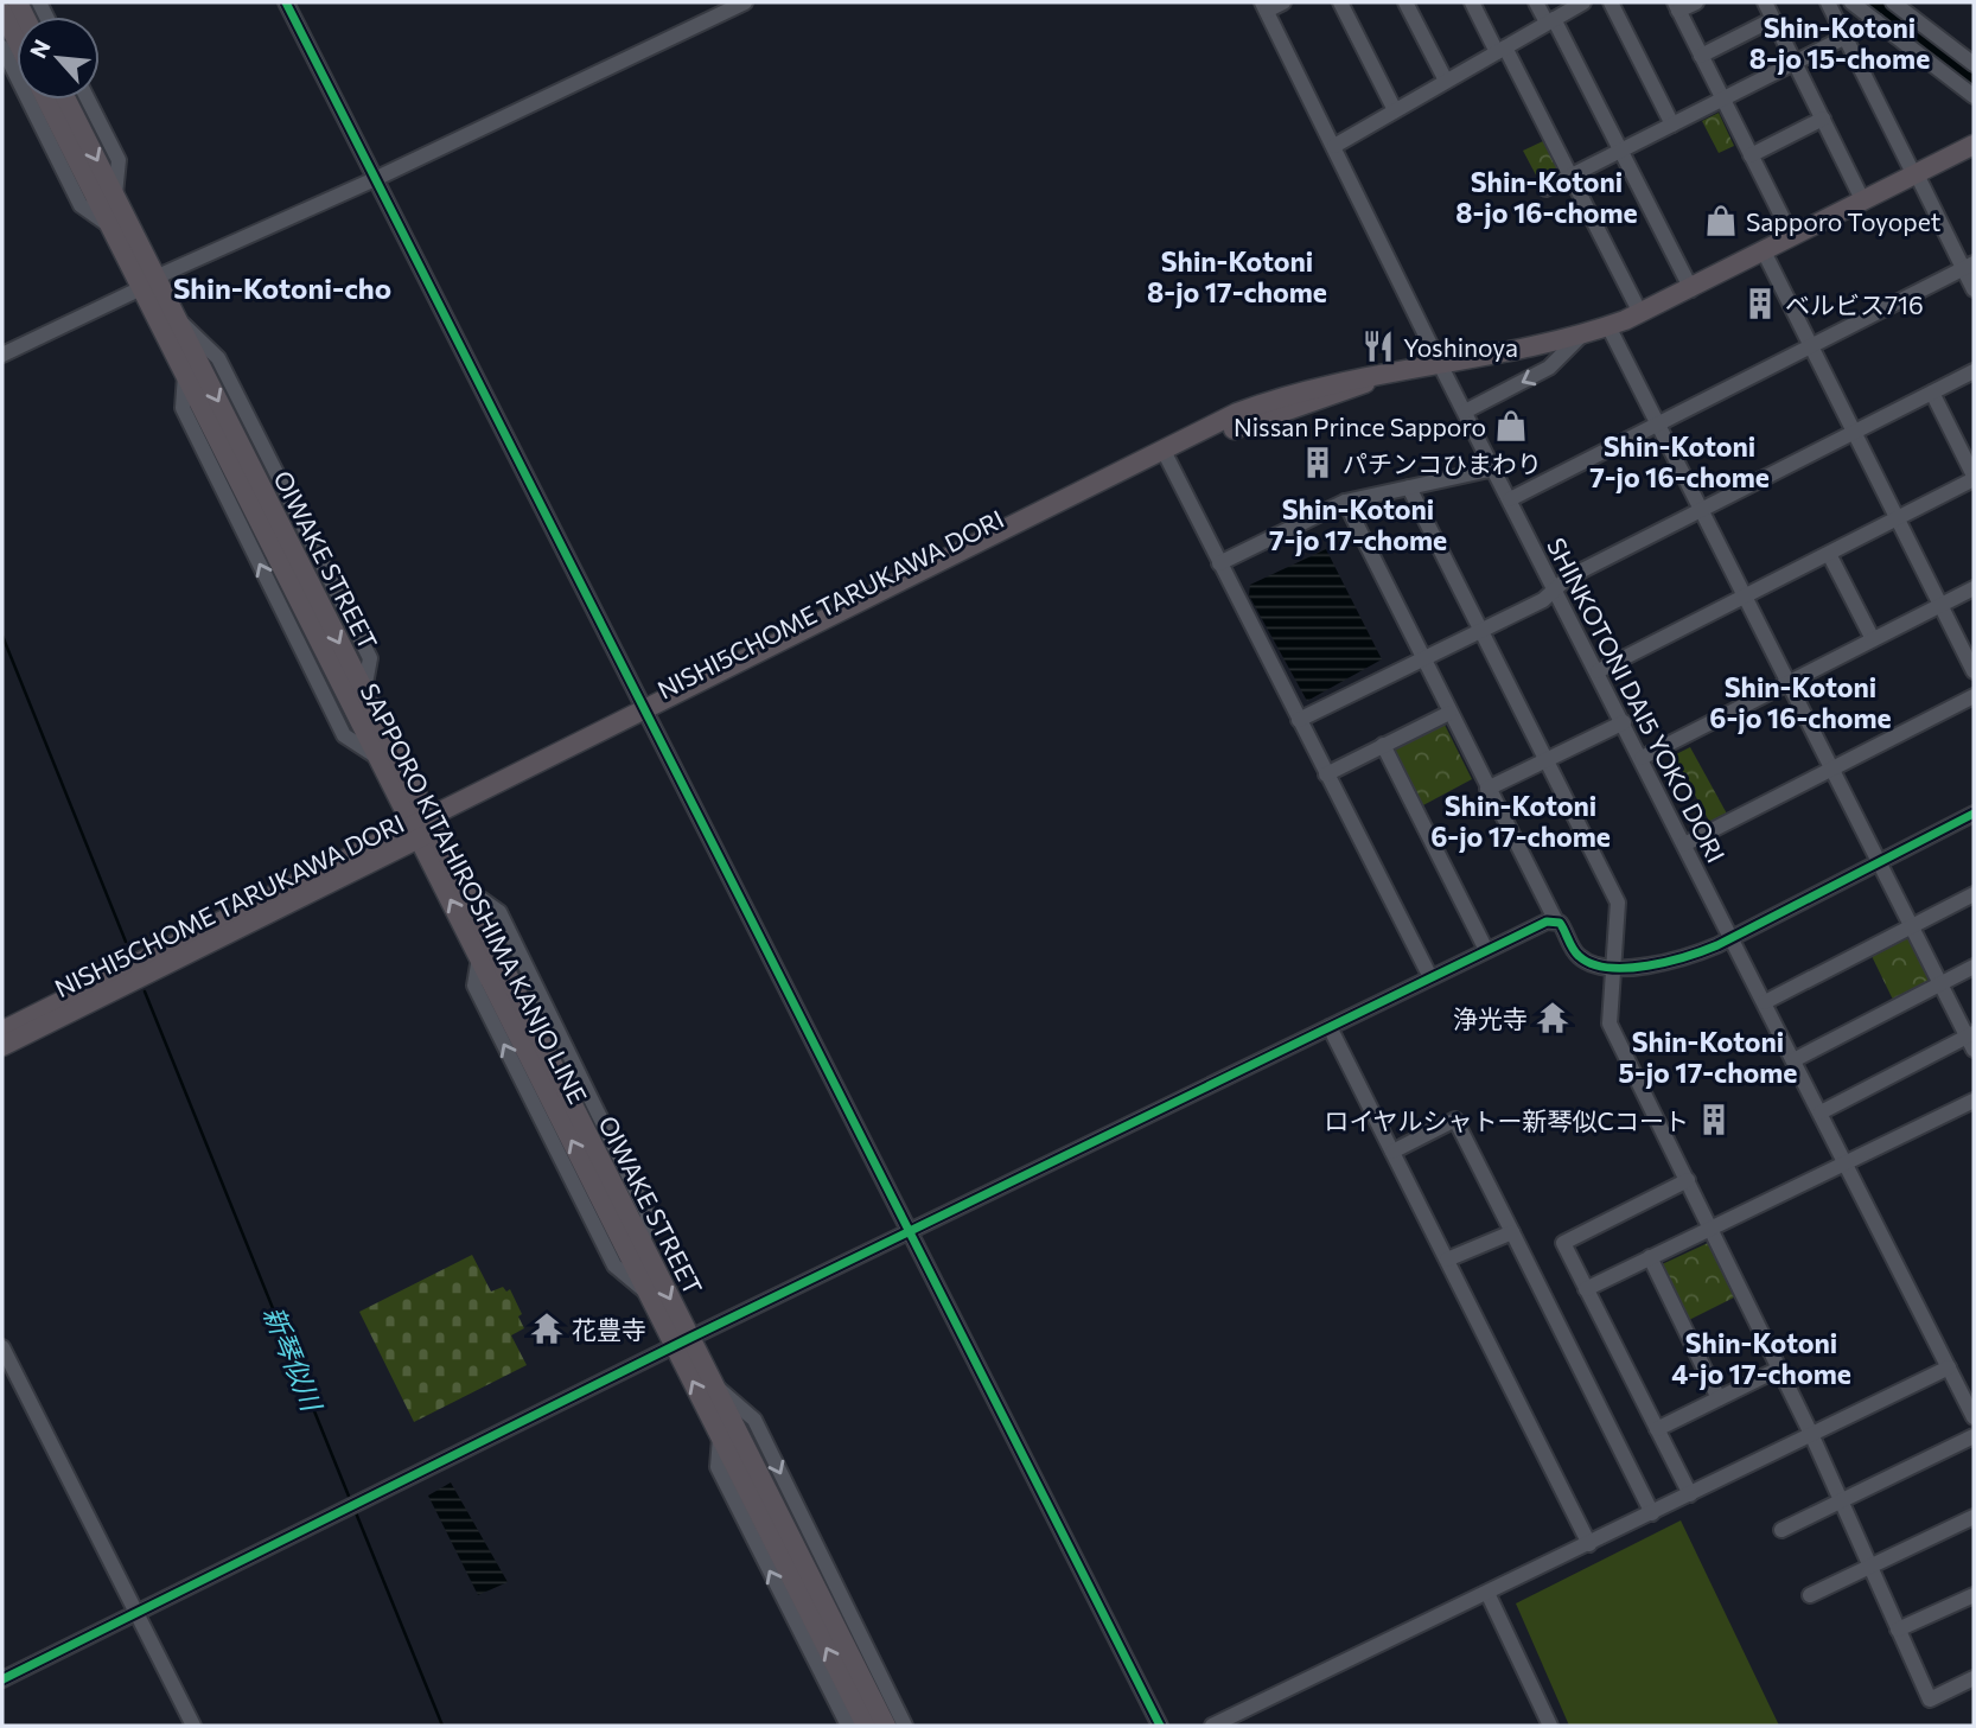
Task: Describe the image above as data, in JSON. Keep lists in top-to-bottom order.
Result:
{
  "streets": {
    "main road": ["OIWAKE STREET", "NISHI5CHOME TARUKAWA DORI", "SAPPORO KITAHIROSHIMA KANJO LINE"],
    "street": ["SHINKOTONI DAI5 YOKO DORI"]
  },
  "crossings": [
    ["OIWAKE STREET", "NISHI5CHOME TARUKAWA DORI"],
    ["OIWAKE STREET", "SAPPORO KITAHIROSHIMA KANJO LINE"],
    ["NISHI5CHOME TARUKAWA DORI", "SHINKOTONI DAI5 YOKO DORI"],
    ["NISHI5CHOME TARUKAWA DORI", "SAPPORO KITAHIROSHIMA KANJO LINE"]
  ],
  "one_way": ["OIWAKE STREET", "SAPPORO KITAHIROSHIMA KANJO LINE"],
  "districts": [
    "Shin-Kotoni 8-jo 15-chome",
    "Shin-Kotoni 8-jo 16-chome",
    "Shin-Kotoni 8-jo 17-chome",
    "Shin-Kotoni-cho",
    "Shin-Kotoni 7-jo 16-chome",
    "Shin-Kotoni 7-jo 17-chome",
    "Shin-Kotoni 6-jo 16-chome",
    "Shin-Kotoni 6-jo 17-chome",
    "Shin-Kotoni 5-jo 17-chome",
    "Shin-Kotoni 4-jo 17-chome"
  ],
  "water": ["新琴似川"],
  "places": {
    "shop": ["Sapporo Toyopet", "Nissan Prince Sapporo"],
    "building": ["ベルビス716", "パチンコひまわり", "ロイヤルシャトー新琴似Cコート"],
    "restaurant": ["Yoshinoya"],
    "temple": ["浄光寺", "花豊寺"]
  },
  "north": "top left"
}
